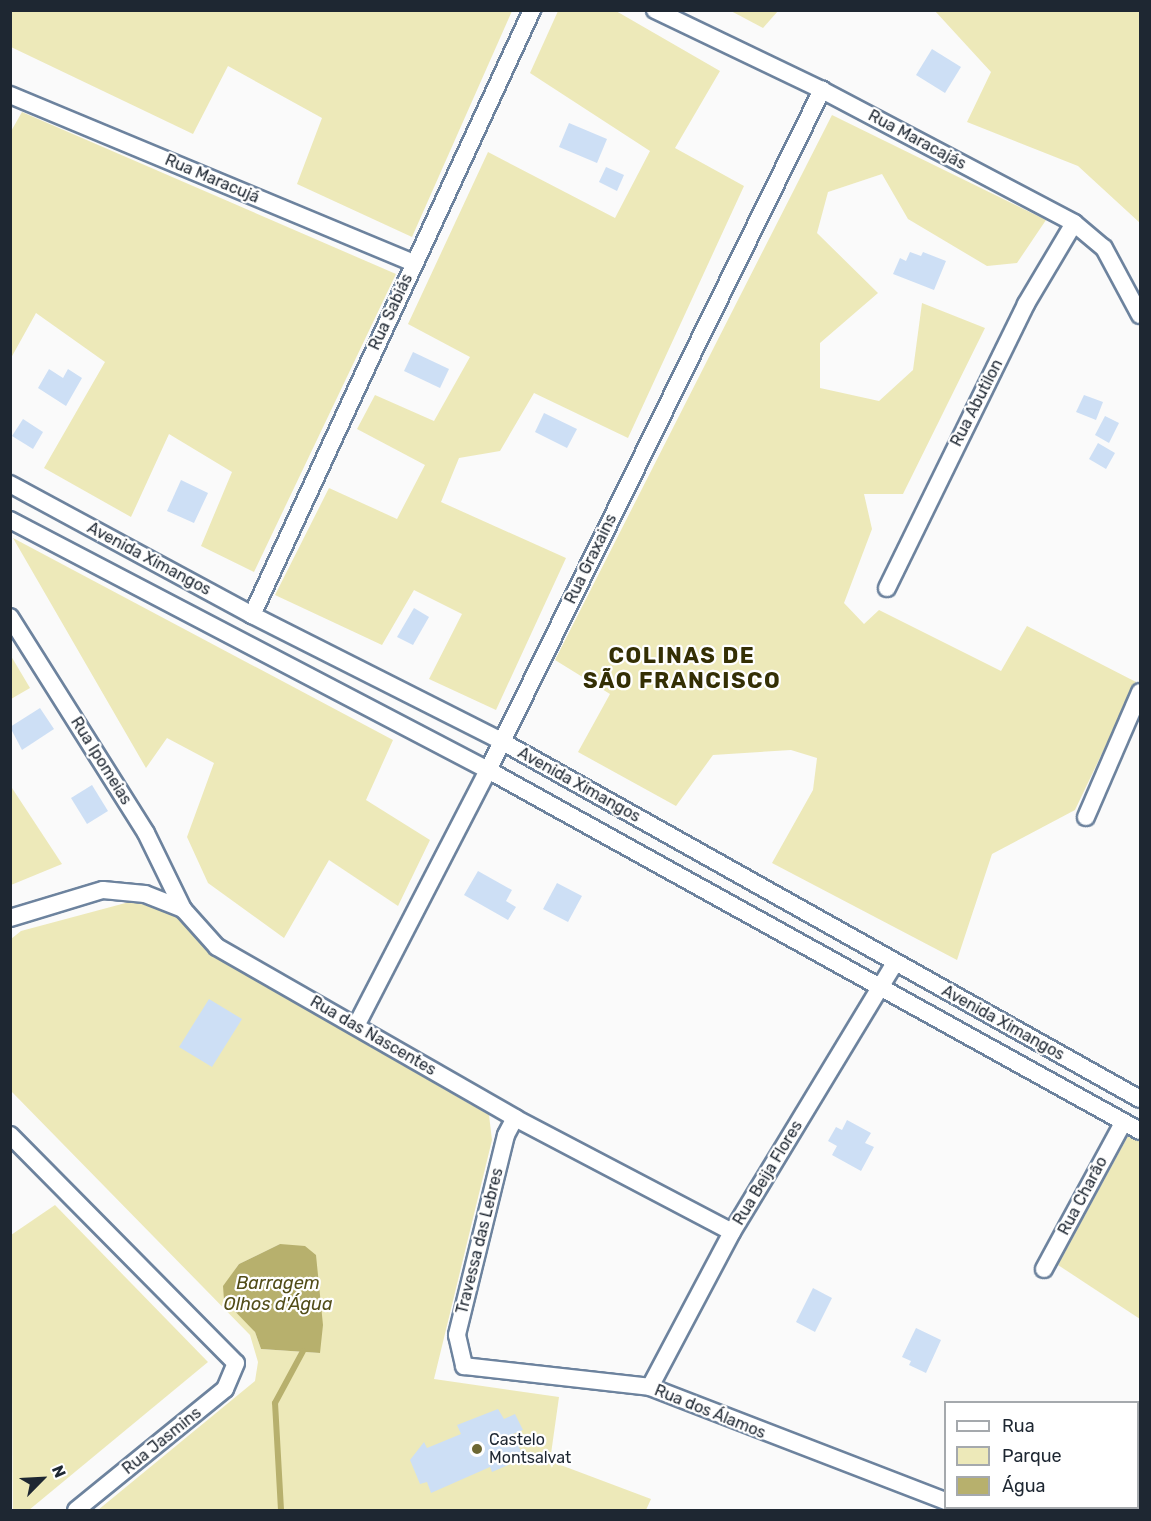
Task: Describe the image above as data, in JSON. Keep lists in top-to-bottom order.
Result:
{
  "streets": {
    "street": [
      "Rua Maracajás",
      "Rua Maracujá",
      "Rua Sabiás",
      "Rua Abutilon",
      "Avenida Ximangos",
      "Rua Graxains",
      "Rua Ipomeias",
      "Rua das Nascentes",
      "Rua Beija Flores",
      "Rua Charão",
      "Travessa das Lebres",
      "Rua dos Álamos",
      "Rua Jasmins"
    ]
  },
  "crossings": [
    ["Rua Maracajás", "Rua Abutilon"],
    ["Rua Maracajás", "Rua Graxains"],
    ["Rua Maracujá", "Rua Sabiás"],
    ["Rua Sabiás", "Avenida Ximangos"],
    ["Avenida Ximangos", "Rua Graxains"],
    ["Avenida Ximangos", "Rua Beija Flores"],
    ["Avenida Ximangos", "Rua Charão"],
    ["Rua Graxains", "Rua das Nascentes"],
    ["Rua Ipomeias", "Rua das Nascentes"],
    ["Rua das Nascentes", "Rua Beija Flores"],
    ["Rua das Nascentes", "Travessa das Lebres"],
    ["Rua Beija Flores", "Rua dos Álamos"],
    ["Travessa das Lebres", "Rua dos Álamos"]
  ],
  "districts": ["COLINAS DE SÃO FRANCISCO"],
  "water": ["Barragem Olhos d'Água"],
  "places": ["Castelo Montsalvat"],
  "legend": ["Rua", "Parque", "Água"],
  "north": "top right"
}
